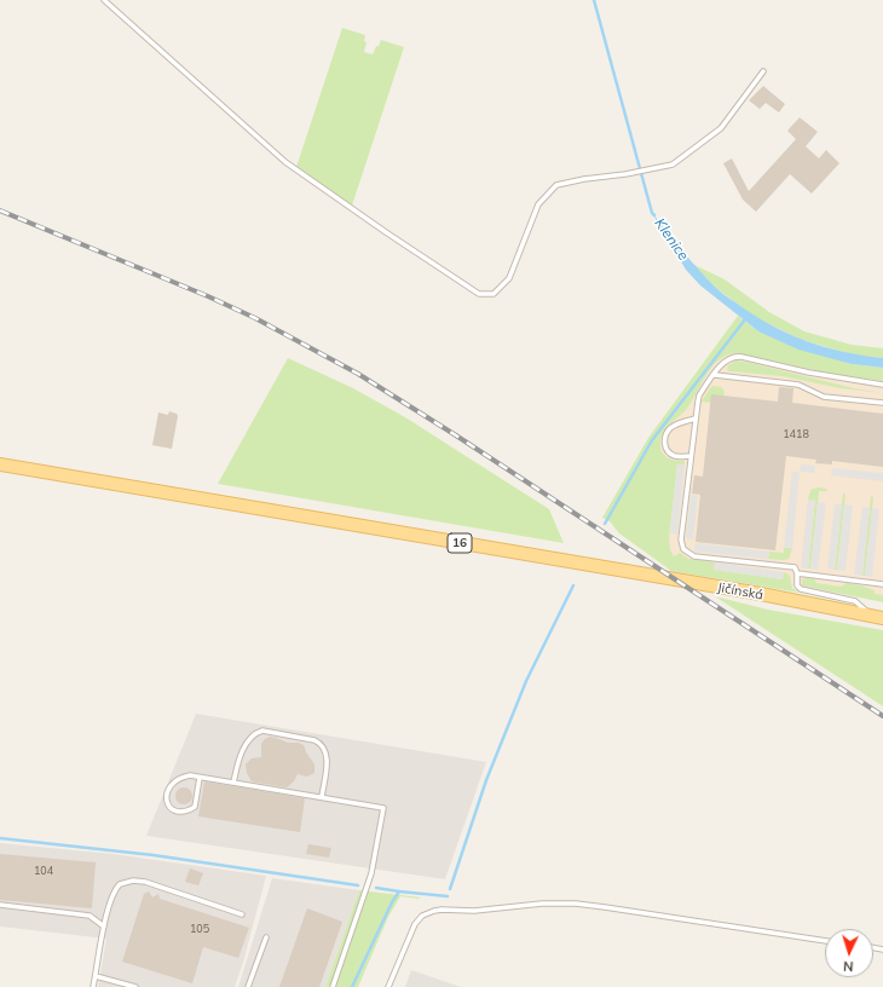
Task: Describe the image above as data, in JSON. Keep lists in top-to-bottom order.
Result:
{
  "streets": {
    "main road": ["16", "Jičínská"]
  },
  "water": ["Klenice"],
  "house_numbers": ["1418", "104", "105"],
  "north": "bottom"
}
